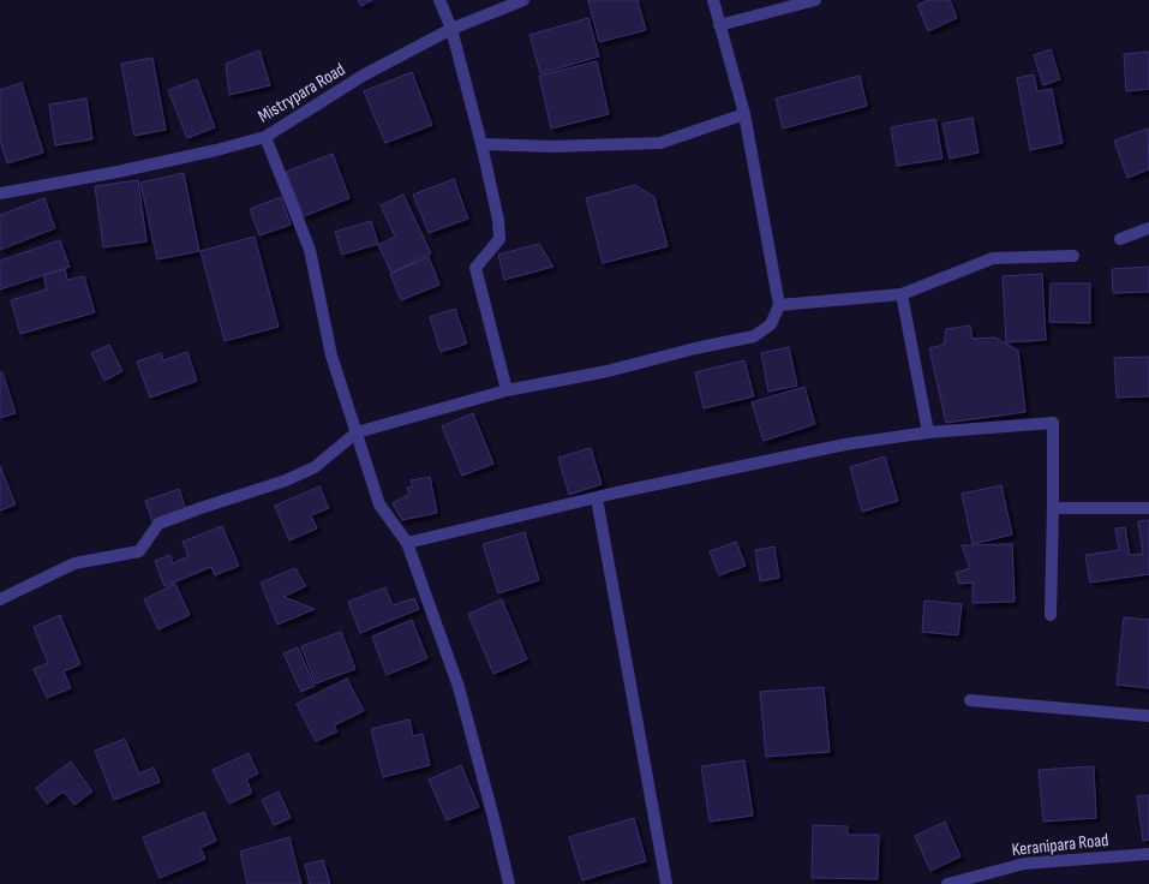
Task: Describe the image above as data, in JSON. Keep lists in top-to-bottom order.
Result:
{
  "streets": {
    "street": ["Mistrypara Road", "Keranipara Road"]
  }
}
